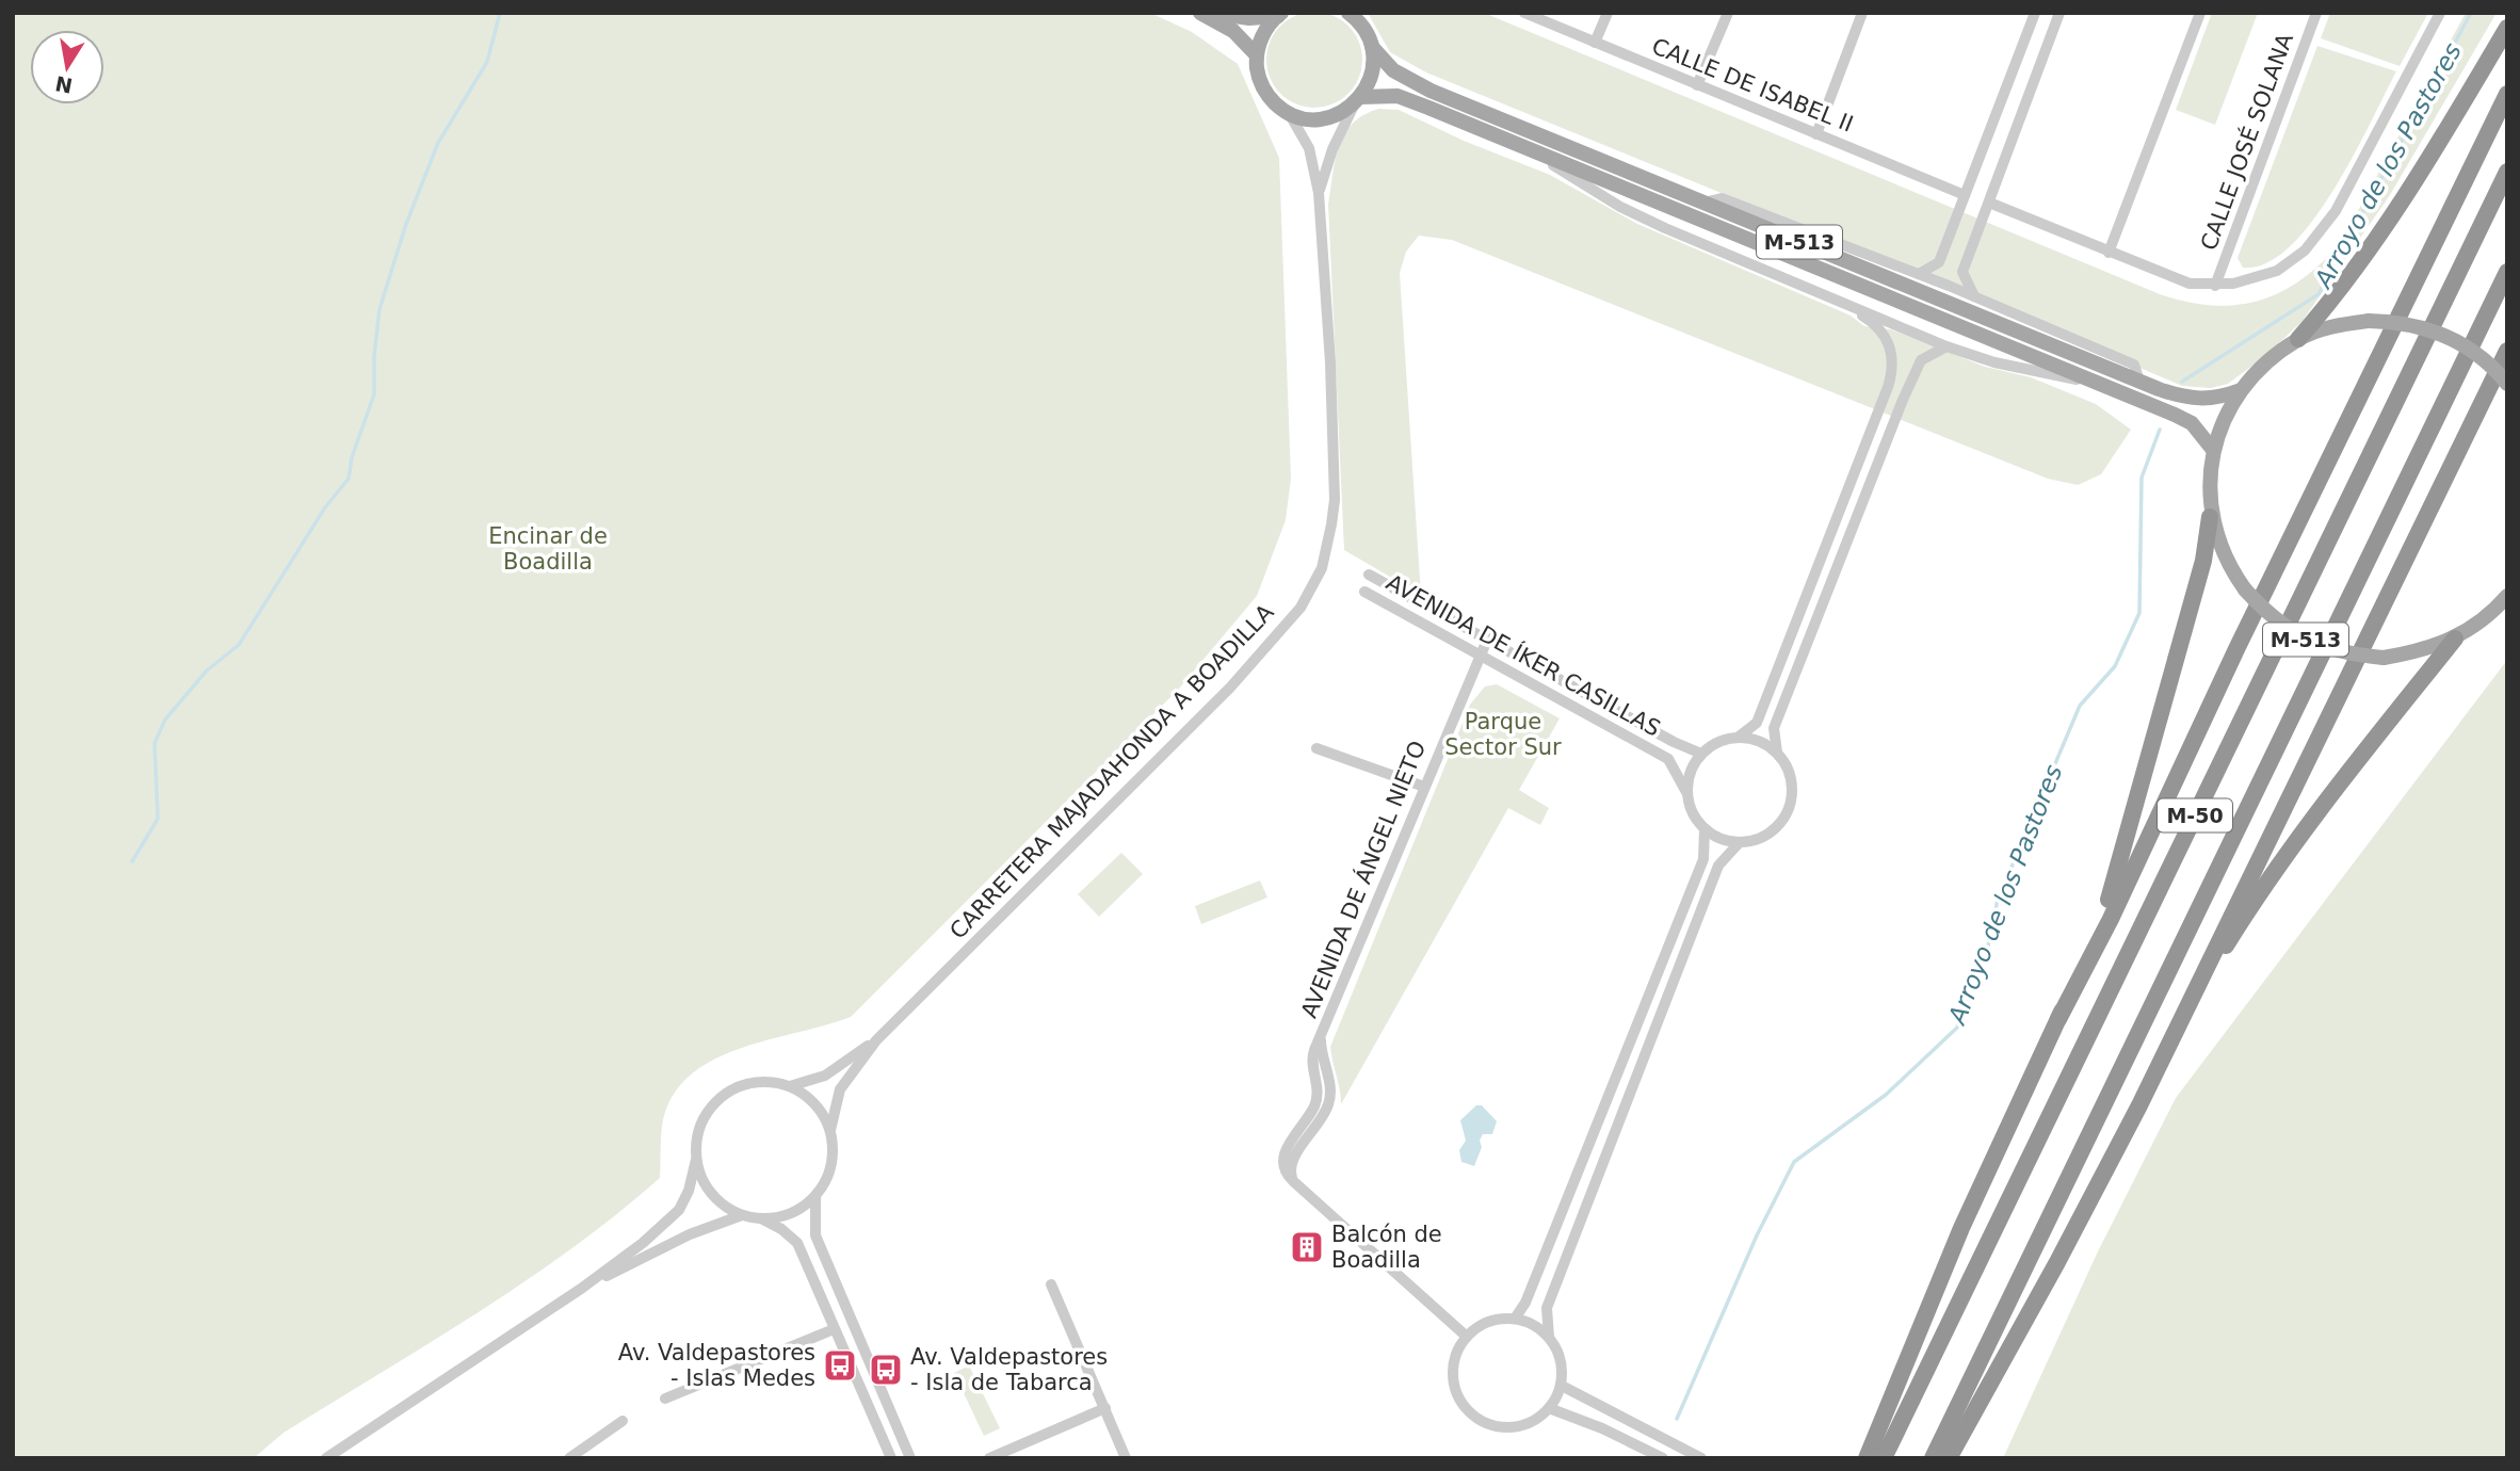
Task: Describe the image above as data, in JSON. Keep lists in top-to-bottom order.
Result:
{
  "streets": {
    "highway": ["M-50"],
    "main road": ["M-513"],
    "street": [
      "CALLE DE ISABEL II",
      "CALLE JOSÉ SOLANA",
      "AVENIDA DE ÍKER CASILLAS",
      "CARRETERA MAJADAHONDA A BOADILLA",
      "AVENIDA DE ÁNGEL NIETO"
    ]
  },
  "crossings": [
    ["M-513", "CARRETERA MAJADAHONDA A BOADILLA"],
    ["AVENIDA DE ÍKER CASILLAS", "AVENIDA DE ÁNGEL NIETO"]
  ],
  "water": ["Arroyo de los Pastores"],
  "parks": ["Encinar de Boadilla", "Parque Sector Sur"],
  "places": {
    "building": ["Balcón de Boadilla"],
    "bus stop": ["Av. Valdepastores - Islas Medes", "Av. Valdepastores - Isla de Tabarca"]
  },
  "north": "bottom"
}
